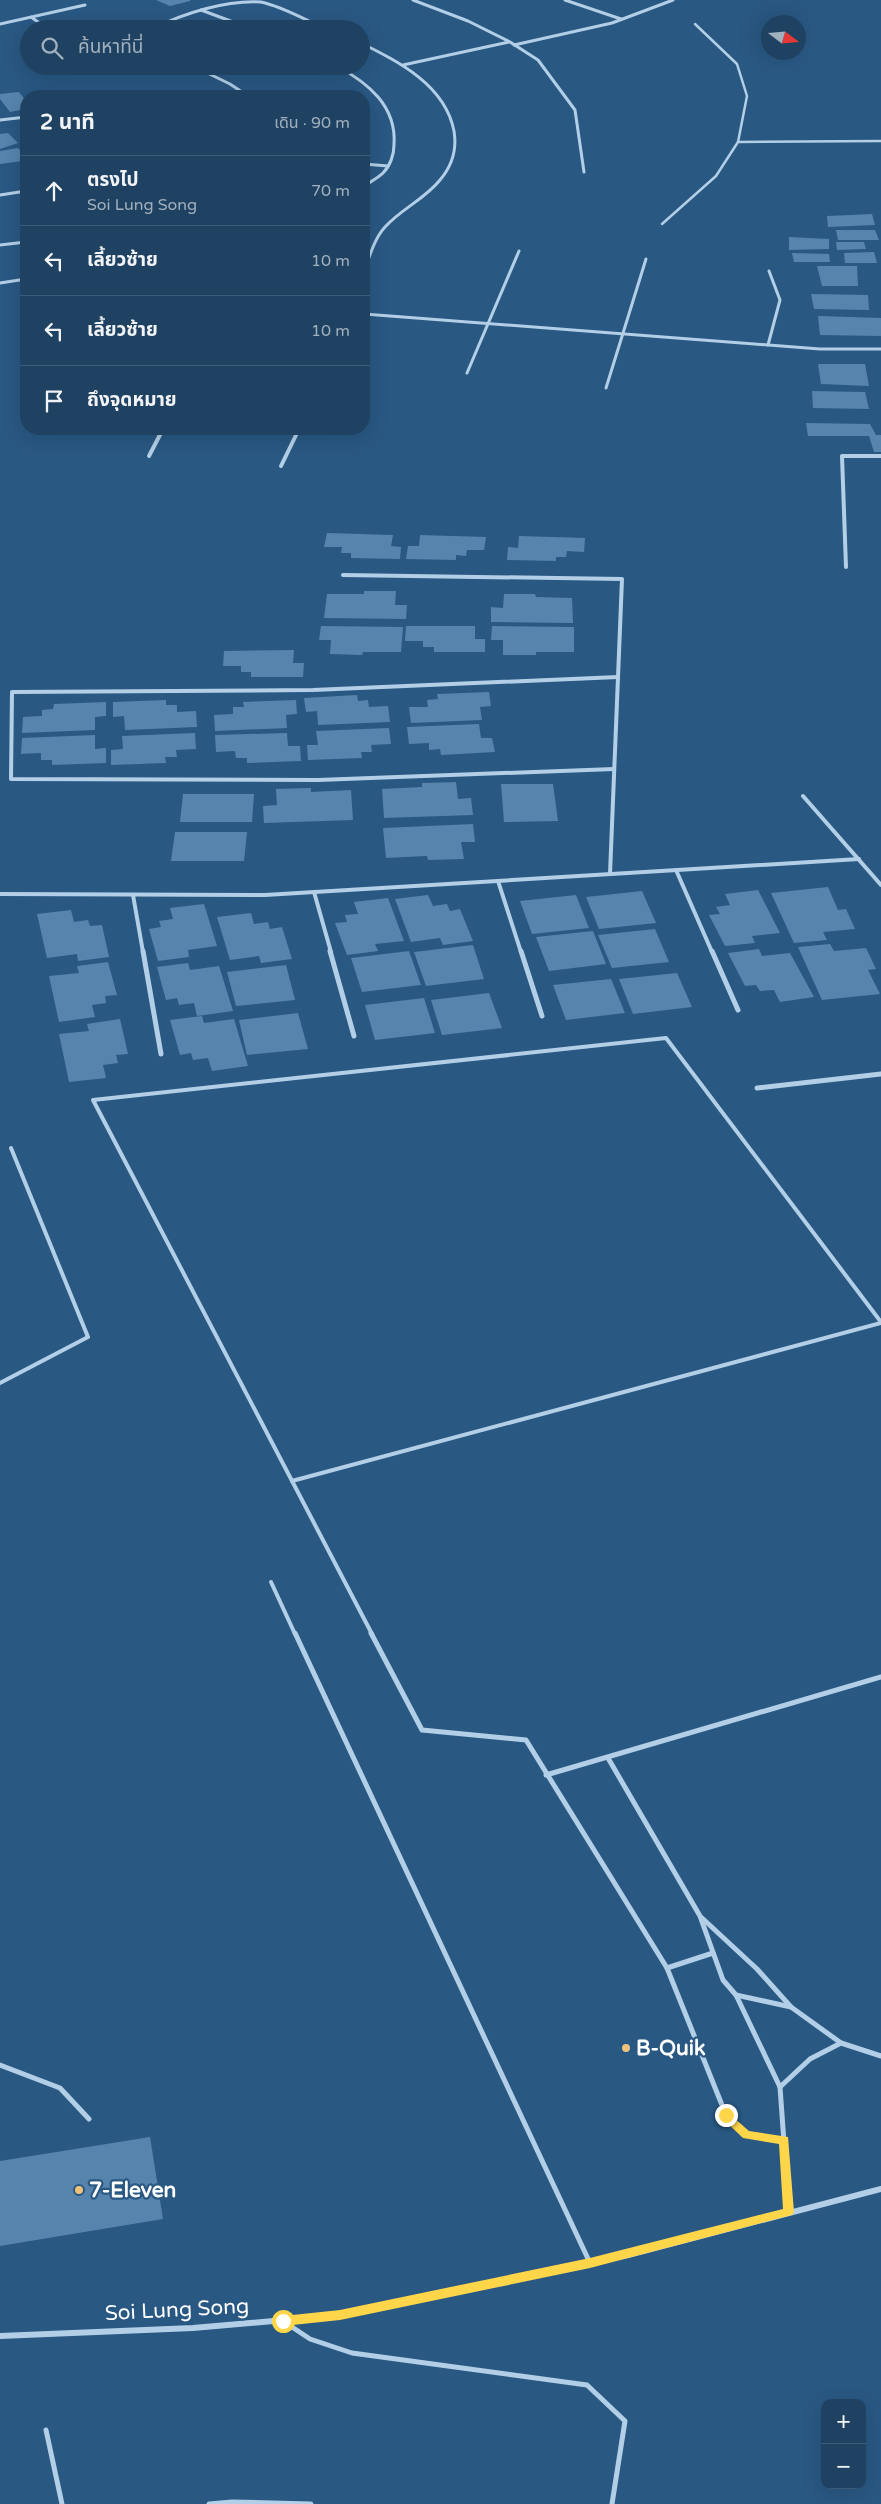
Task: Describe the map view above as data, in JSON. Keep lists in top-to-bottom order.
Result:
{
  "streets": {
    "street": ["Soi Lung Song"]
  },
  "places": ["B-Quik", "7-Eleven"],
  "north": "right",
  "page": {
    "search": "ค้นหาที่นี่",
    "heading": ["2 นาที", "เดิน · 90 m"],
    "list": [
      ["ตรงไป", "Soi Lung Song", "70 m"],
      ["เลี้ยวซ้าย", "10 m"],
      ["เลี้ยวซ้าย", "10 m"],
      "ถึงจุดหมาย"
    ],
    "map_buttons": ["+", "−"]
  }
}
